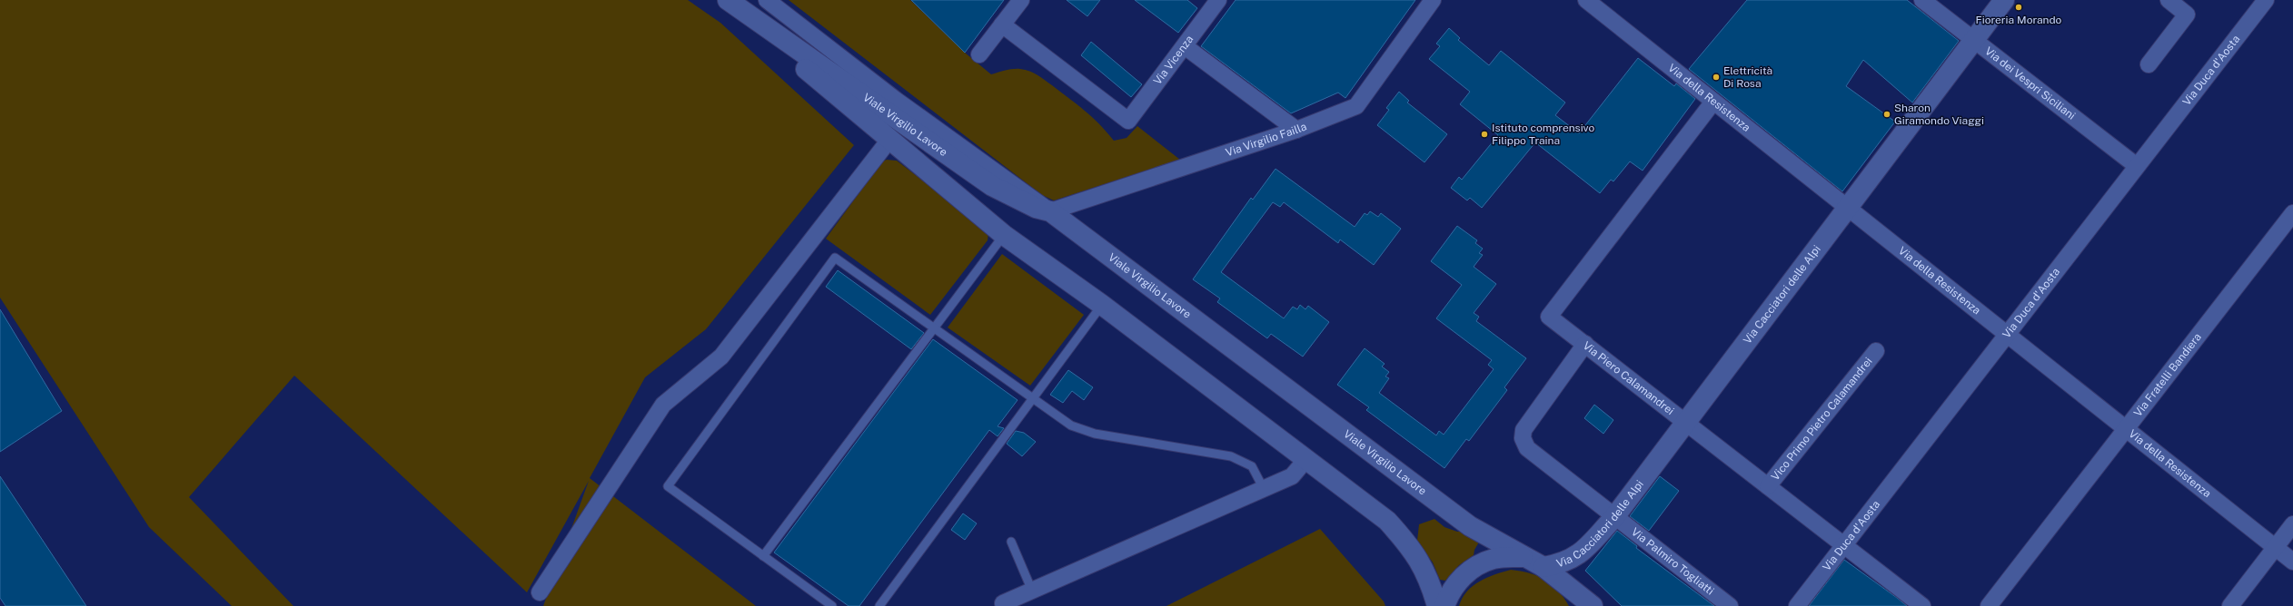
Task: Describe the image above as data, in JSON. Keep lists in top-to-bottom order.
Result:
{
  "streets": {
    "street": [
      "Via Vicenza",
      "Via Duca d'Aosta",
      "Via dei Vespri Siciliani",
      "Via della Resistenza",
      "Viale Virgilio Lavore",
      "Via Virgilio Failla",
      "Via Cacciatori delle Alpi",
      "Via Fratelli Bandiera",
      "Via Piero Calamandrei",
      "Vico Primo Pietro Calamandrei",
      "Via Palmiro Togliatti"
    ]
  },
  "crossings": [
    ["Via Duca d'Aosta", "Via dei Vespri Siciliani"],
    ["Via Duca d'Aosta", "Via della Resistenza"],
    ["Via Duca d'Aosta", "Via Piero Calamandrei"],
    ["Via dei Vespri Siciliani", "Via Cacciatori delle Alpi"],
    ["Via della Resistenza", "Via Cacciatori delle Alpi"],
    ["Via della Resistenza", "Via Fratelli Bandiera"],
    ["Via della Resistenza", "Via Piero Calamandrei"],
    ["Viale Virgilio Lavore", "Via Virgilio Failla"],
    ["Viale Virgilio Lavore", "Via Cacciatori delle Alpi"],
    ["Via Cacciatori delle Alpi", "Via Piero Calamandrei"],
    ["Via Cacciatori delle Alpi", "Via Palmiro Togliatti"],
    ["Via Piero Calamandrei", "Vico Primo Pietro Calamandrei"],
    ["Via Piero Calamandrei", "Via Palmiro Togliatti"]
  ],
  "places": [
    "Fioreria Morando",
    "Elettricità Di Rosa",
    "Sharon Giramondo Viaggi",
    "Istituto comprensivo Filippo Traina"
  ]
}
